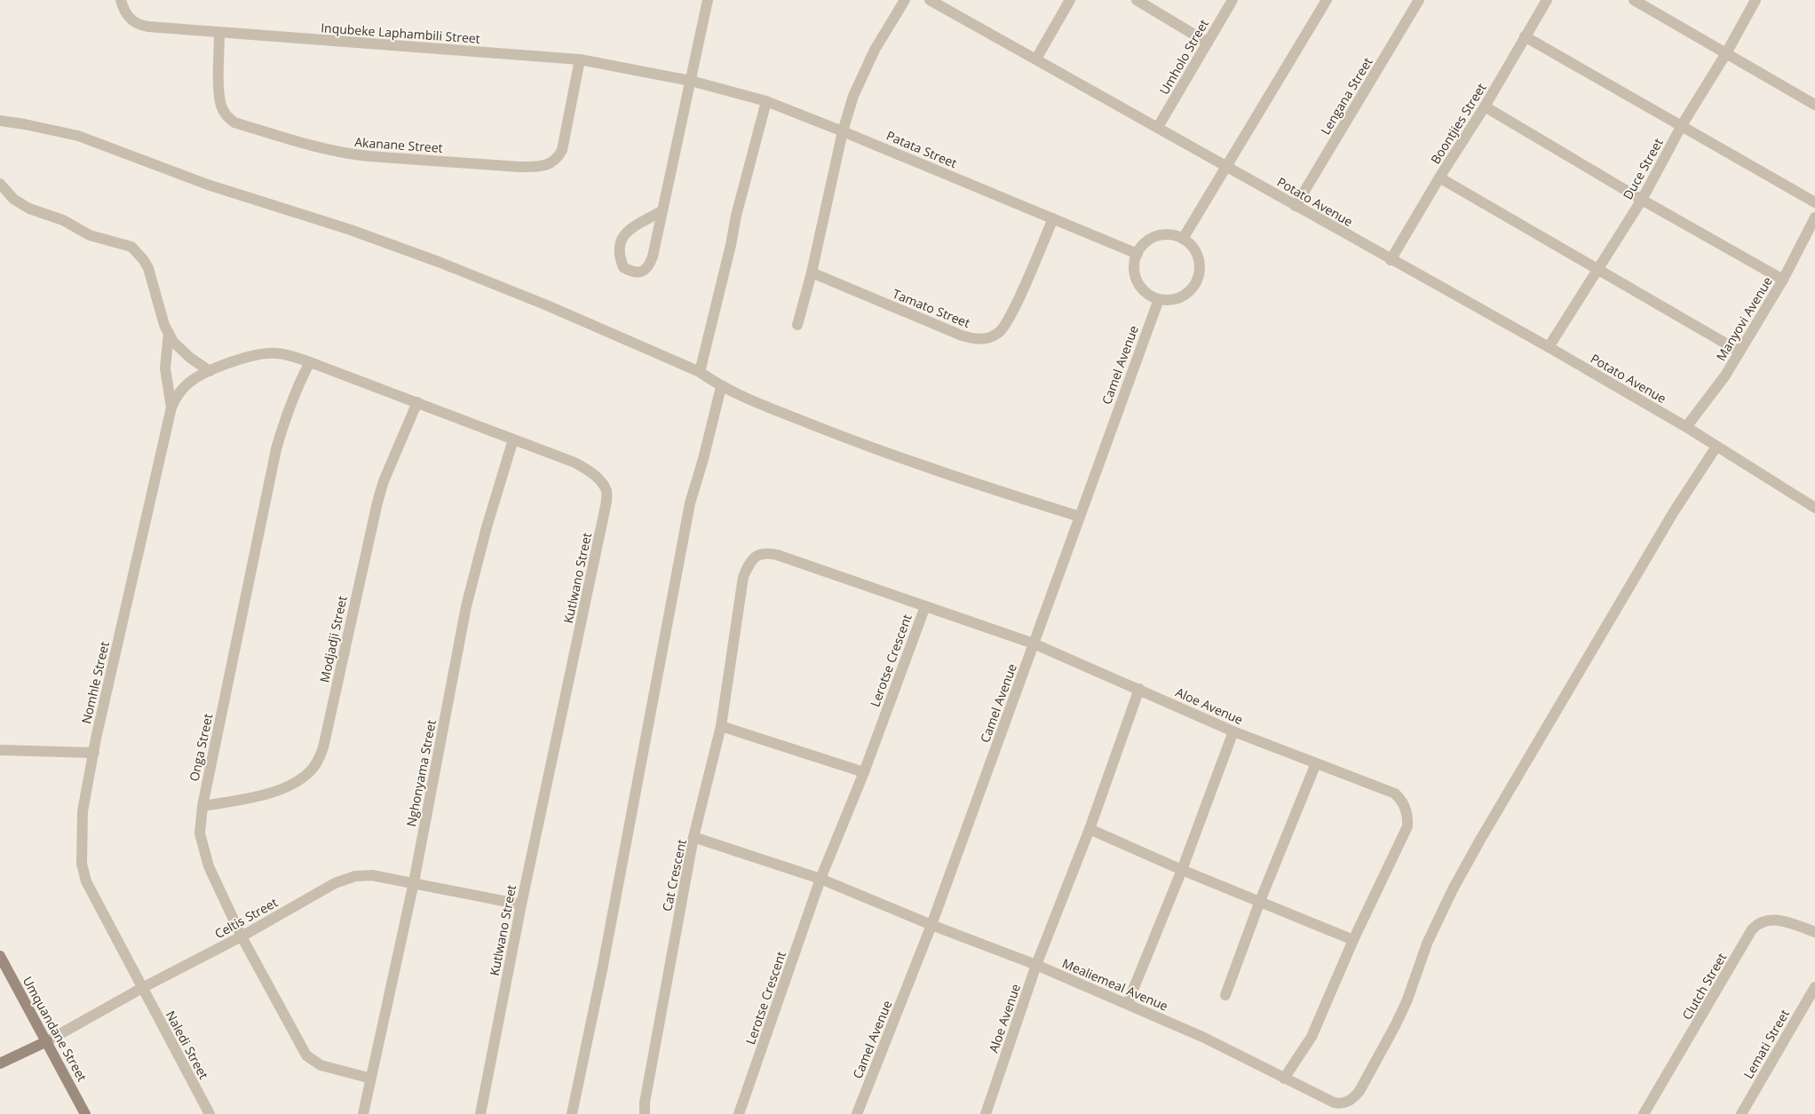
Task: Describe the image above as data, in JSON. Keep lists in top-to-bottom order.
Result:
{
  "streets": {
    "street": [
      "Inqubeke Laphambili Street",
      "Umholo Street",
      "Lengana Street",
      "Boontjies Street",
      "Akanane Street",
      "Patata Street",
      "Duce Street",
      "Potato Avenue",
      "Tamato Street",
      "Manyovi Avenue",
      "Camel Avenue",
      "Kutlwano Street",
      "Modjadji Street",
      "Lerotse Crescent",
      "Nomhle Street",
      "Aloe Avenue",
      "Onga Street",
      "Nghonyama Street",
      "Cat Crescent",
      "Celtis Street",
      "Mealiemeal Avenue",
      "Clutch Street",
      "Umquandane Street",
      "Lemati Street",
      "Naledi Street"
    ]
  },
  "crossings": [
    ["Inqubeke Laphambili Street", "Akanane Street"],
    ["Inqubeke Laphambili Street", "Patata Street"],
    ["Umholo Street", "Potato Avenue"],
    ["Lengana Street", "Potato Avenue"],
    ["Boontjies Street", "Potato Avenue"],
    ["Patata Street", "Tamato Street"],
    ["Patata Street", "Camel Avenue"],
    ["Duce Street", "Potato Avenue"],
    ["Potato Avenue", "Manyovi Avenue"],
    ["Potato Avenue", "Mealiemeal Avenue"],
    ["Camel Avenue", "Cat Crescent"],
    ["Camel Avenue", "Mealiemeal Avenue"],
    ["Kutlwano Street", "Modjadji Street"],
    ["Kutlwano Street", "Nomhle Street"],
    ["Kutlwano Street", "Onga Street"],
    ["Kutlwano Street", "Nghonyama Street"],
    ["Kutlwano Street", "Celtis Street"],
    ["Modjadji Street", "Onga Street"],
    ["Lerotse Crescent", "Cat Crescent"],
    ["Nomhle Street", "Celtis Street"],
    ["Nomhle Street", "Naledi Street"],
    ["Aloe Avenue", "Mealiemeal Avenue"],
    ["Onga Street", "Nghonyama Street"],
    ["Onga Street", "Celtis Street"],
    ["Nghonyama Street", "Celtis Street"],
    ["Cat Crescent", "Mealiemeal Avenue"],
    ["Celtis Street", "Umquandane Street"],
    ["Celtis Street", "Naledi Street"]
  ]
}
